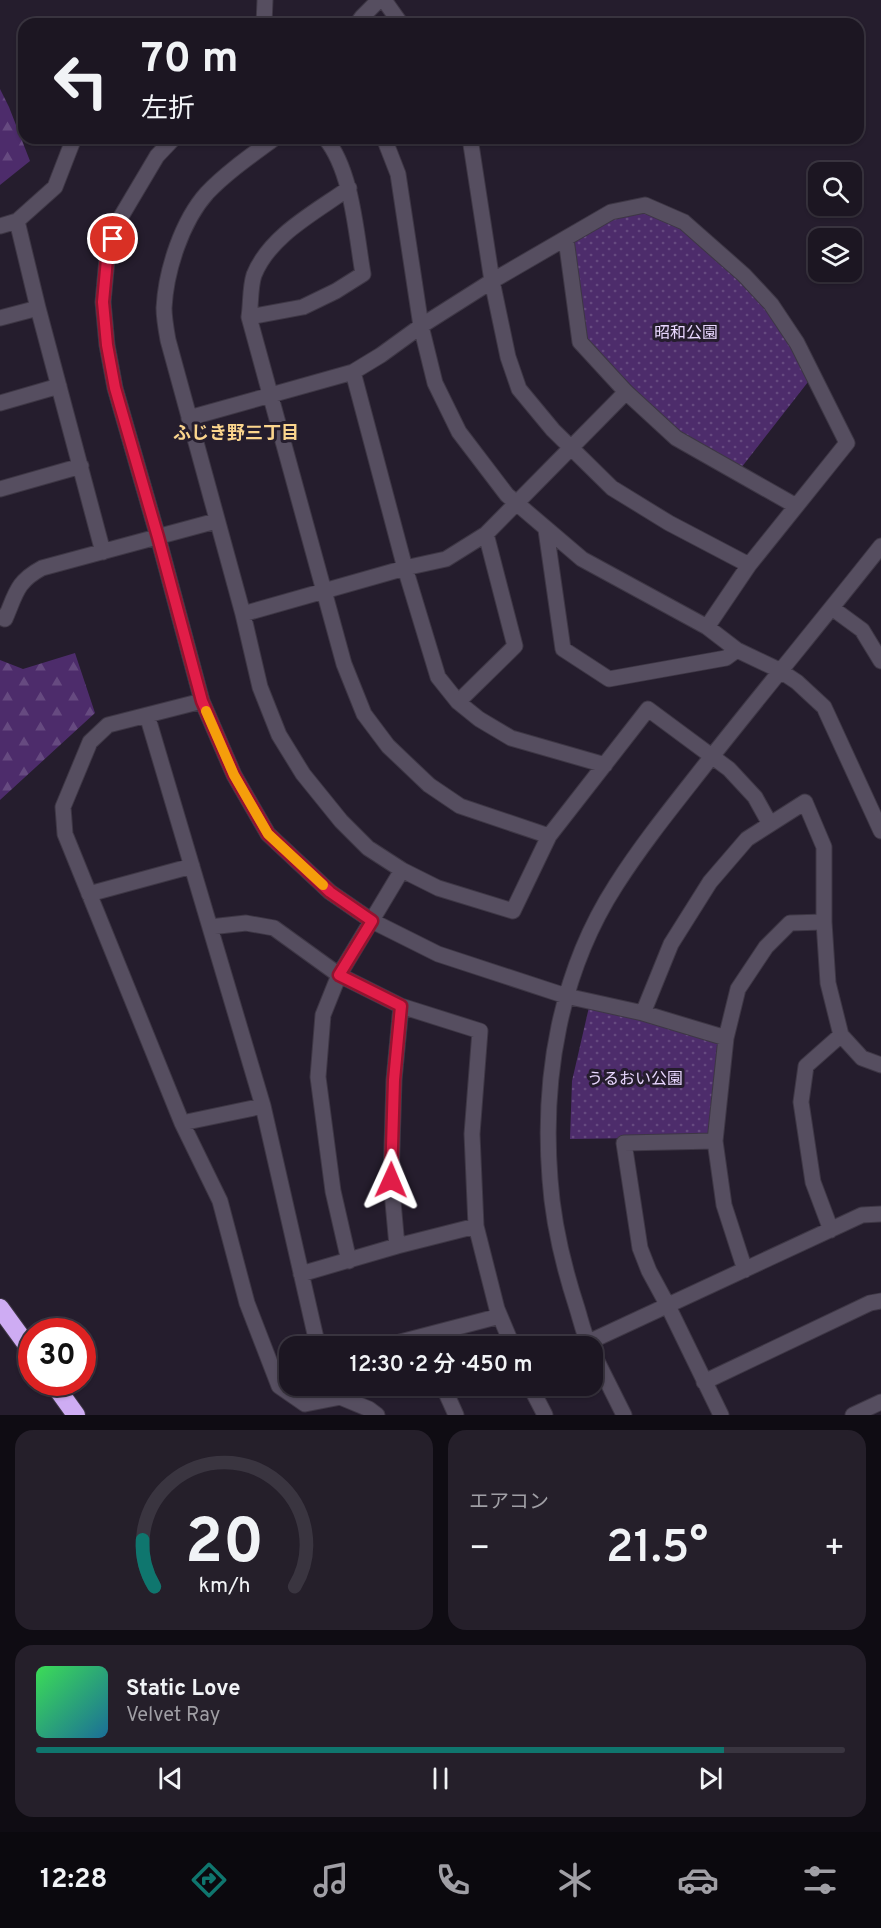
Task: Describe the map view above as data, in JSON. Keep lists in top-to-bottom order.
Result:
{
  "districts": ["ふじき野三丁目"],
  "parks": ["昭和公園", "うるおい公園"],
  "page": {
    "turn": ["70 m", "左折"],
    "limit": "30",
    "trip": "12:30 · 2 分 · 450 m",
    "tile": "エアコン",
    "heat": ["−", "21.5°", "+"],
    "song": ["Static Love", "Velvet Ray"],
    "tabs": "12:28",
    "gauge": ["20", "km/h"]
  }
}
